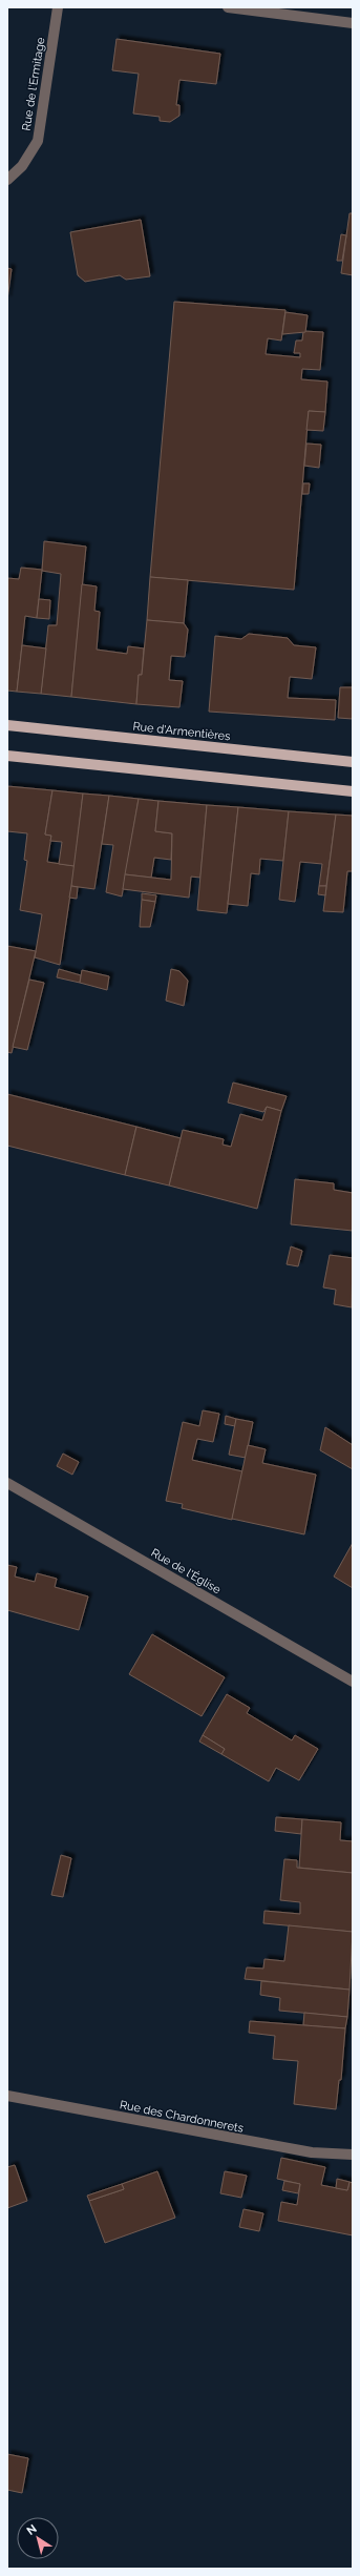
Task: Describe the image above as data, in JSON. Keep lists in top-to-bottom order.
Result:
{
  "streets": {
    "main road": ["Rue d'Armentières"],
    "street": ["Rue de l'Ermitage", "Rue de l'Église", "Rue des Chardonnerets"]
  },
  "north": "top left"
}
